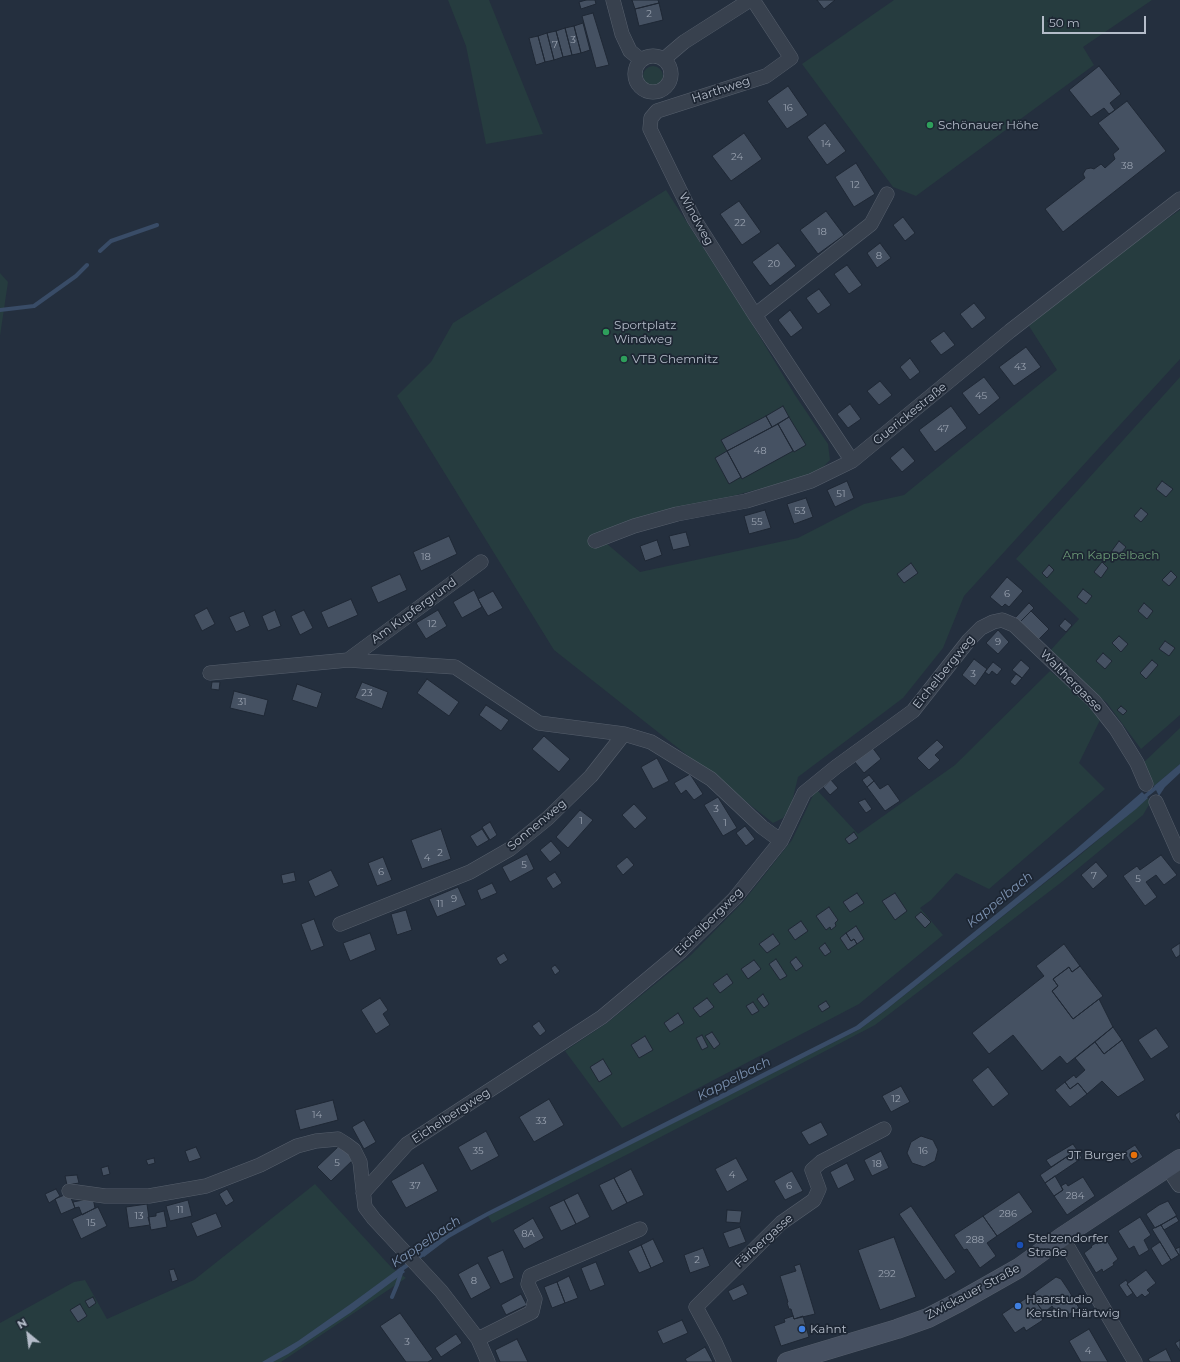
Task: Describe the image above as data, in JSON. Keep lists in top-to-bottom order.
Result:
{
  "streets": {
    "main road": ["Zwickauer Straße"],
    "street": [
      "Harthweg",
      "Windweg",
      "Guerickestraße",
      "Am Kupfergrund",
      "Eichelbergweg",
      "Walthergasse",
      "Sonnenweg",
      "Färbergasse"
    ]
  },
  "crossings": [
    ["Harthweg", "Windweg"],
    ["Windweg", "Guerickestraße"],
    ["Am Kupfergrund", "Eichelbergweg"],
    ["Am Kupfergrund", "Sonnenweg"],
    ["Eichelbergweg", "Walthergasse"]
  ],
  "water": ["Kappelbach"],
  "parks": ["Am Kappelbach"],
  "places": [
    "Schönauer Höhe",
    "Sportplatz Windweg",
    "VTB Chemnitz",
    "JT Burger",
    "Stelzendorfer Straße",
    "Haarstudio Kerstin Härtwig",
    "Kahnt"
  ],
  "house_numbers": [
    "2",
    "3",
    "7",
    "16",
    "14",
    "24",
    "38",
    "12",
    "22",
    "18",
    "8",
    "20",
    "43",
    "45",
    "47",
    "48",
    "51",
    "53",
    "55",
    "18",
    "6",
    "12",
    "9",
    "3",
    "23",
    "31",
    "3",
    "1",
    "1",
    "2",
    "4",
    "5",
    "6",
    "7",
    "5",
    "9",
    "11",
    "12",
    "14",
    "33",
    "35",
    "16",
    "5",
    "18",
    "4",
    "37",
    "6",
    "284",
    "11",
    "286",
    "13",
    "15",
    "8A",
    "288",
    "2",
    "292",
    "8",
    "3",
    "4"
  ],
  "scale_bar": "50 m",
  "north": "top left"
}
